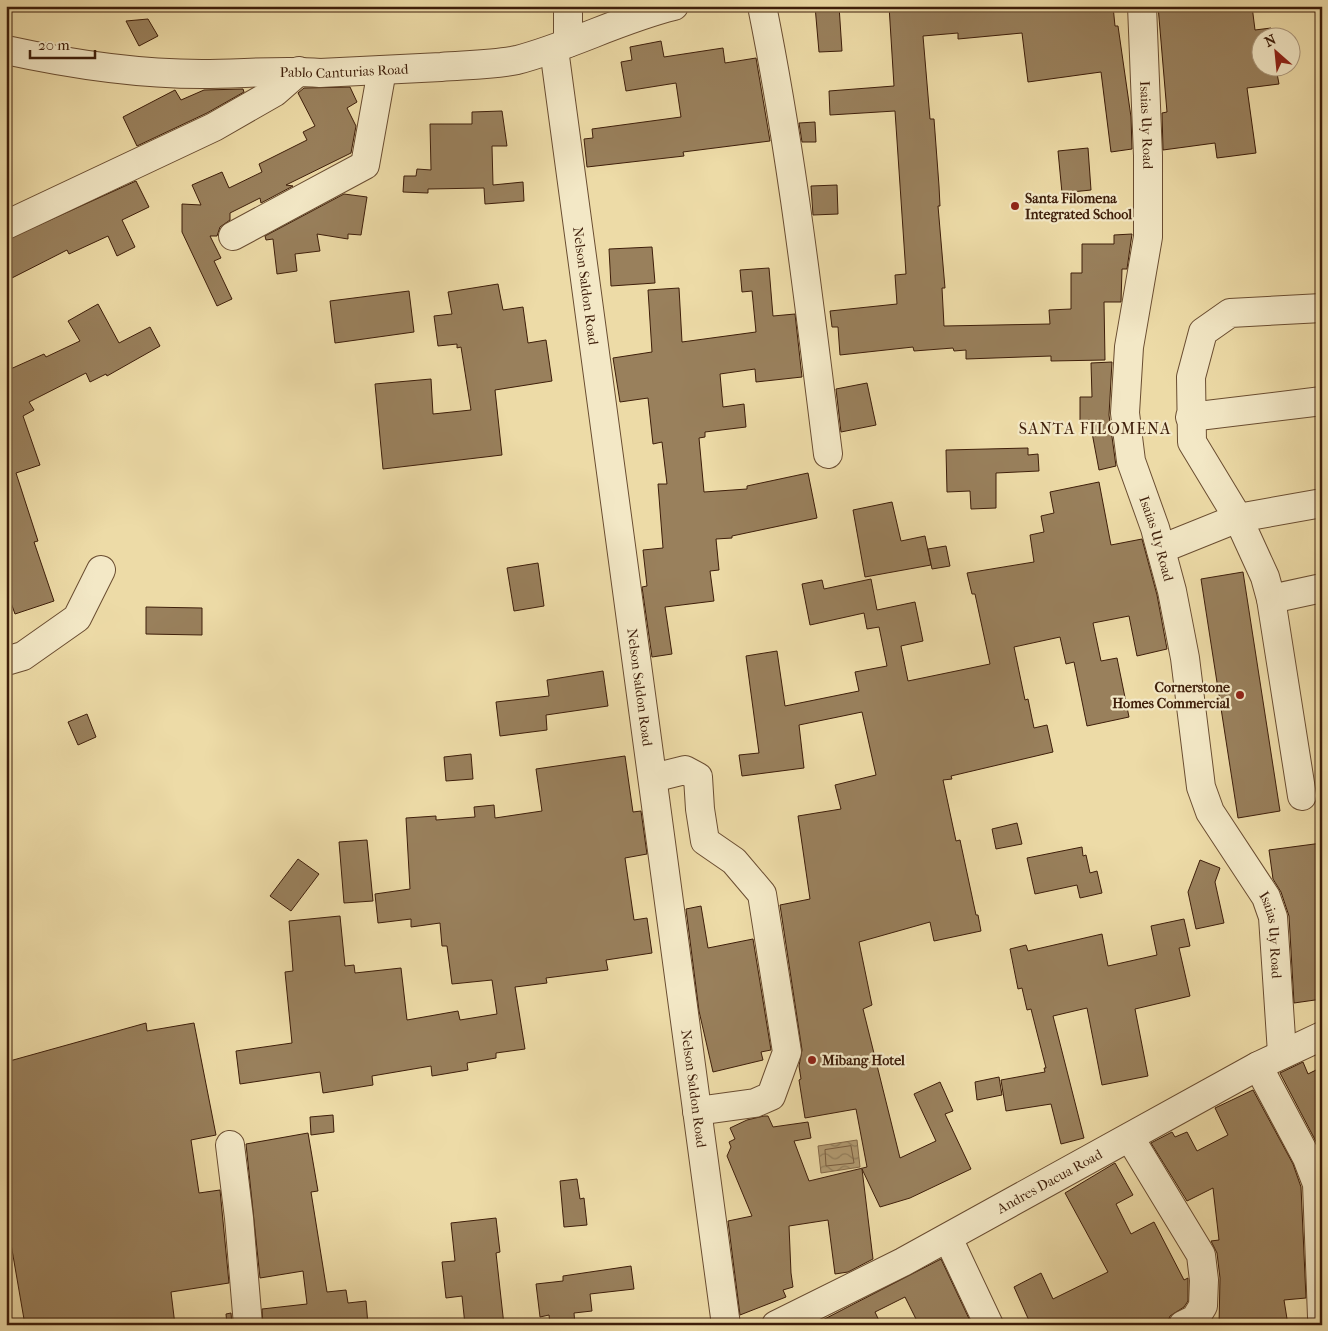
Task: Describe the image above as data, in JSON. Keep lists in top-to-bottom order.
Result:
{
  "streets": {
    "street": [
      "Pablo Canturias Road",
      "Isaias Uy Road",
      "Nelson Saldon Road",
      "Andres Dacua Road"
    ]
  },
  "crossings": [
    ["Pablo Canturias Road", "Nelson Saldon Road"],
    ["Isaias Uy Road", "Andres Dacua Road"]
  ],
  "districts": ["SANTA FILOMENA"],
  "places": ["Santa Filomena Integrated School", "Cornerstone Homes Commercial", "Mibang Hotel"],
  "scale_bar": "20 m",
  "north": "top left"
}
